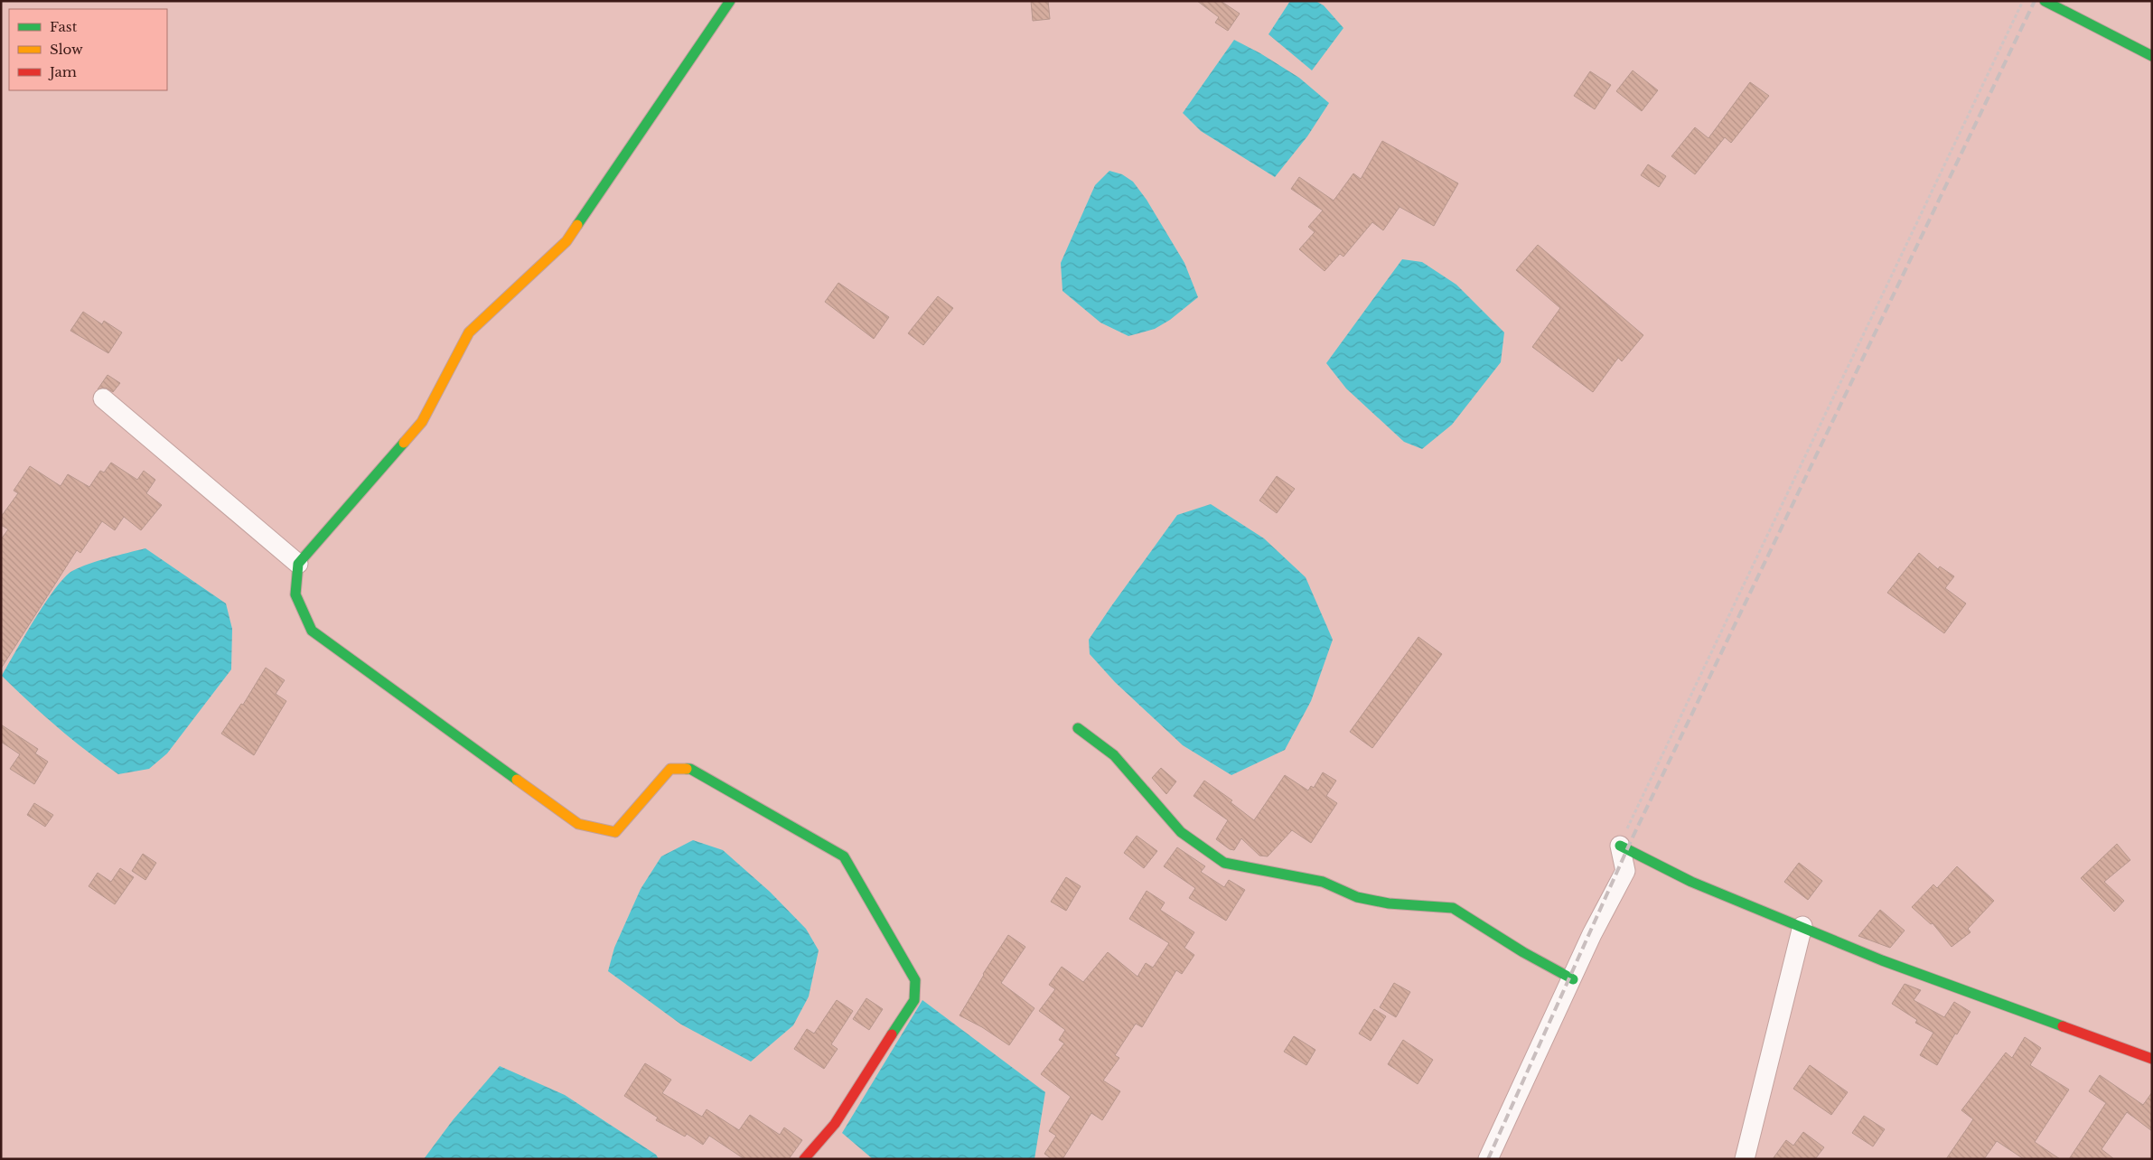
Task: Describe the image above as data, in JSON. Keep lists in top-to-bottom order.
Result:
{
  "legend": ["Fast", "Slow", "Jam"]
}
